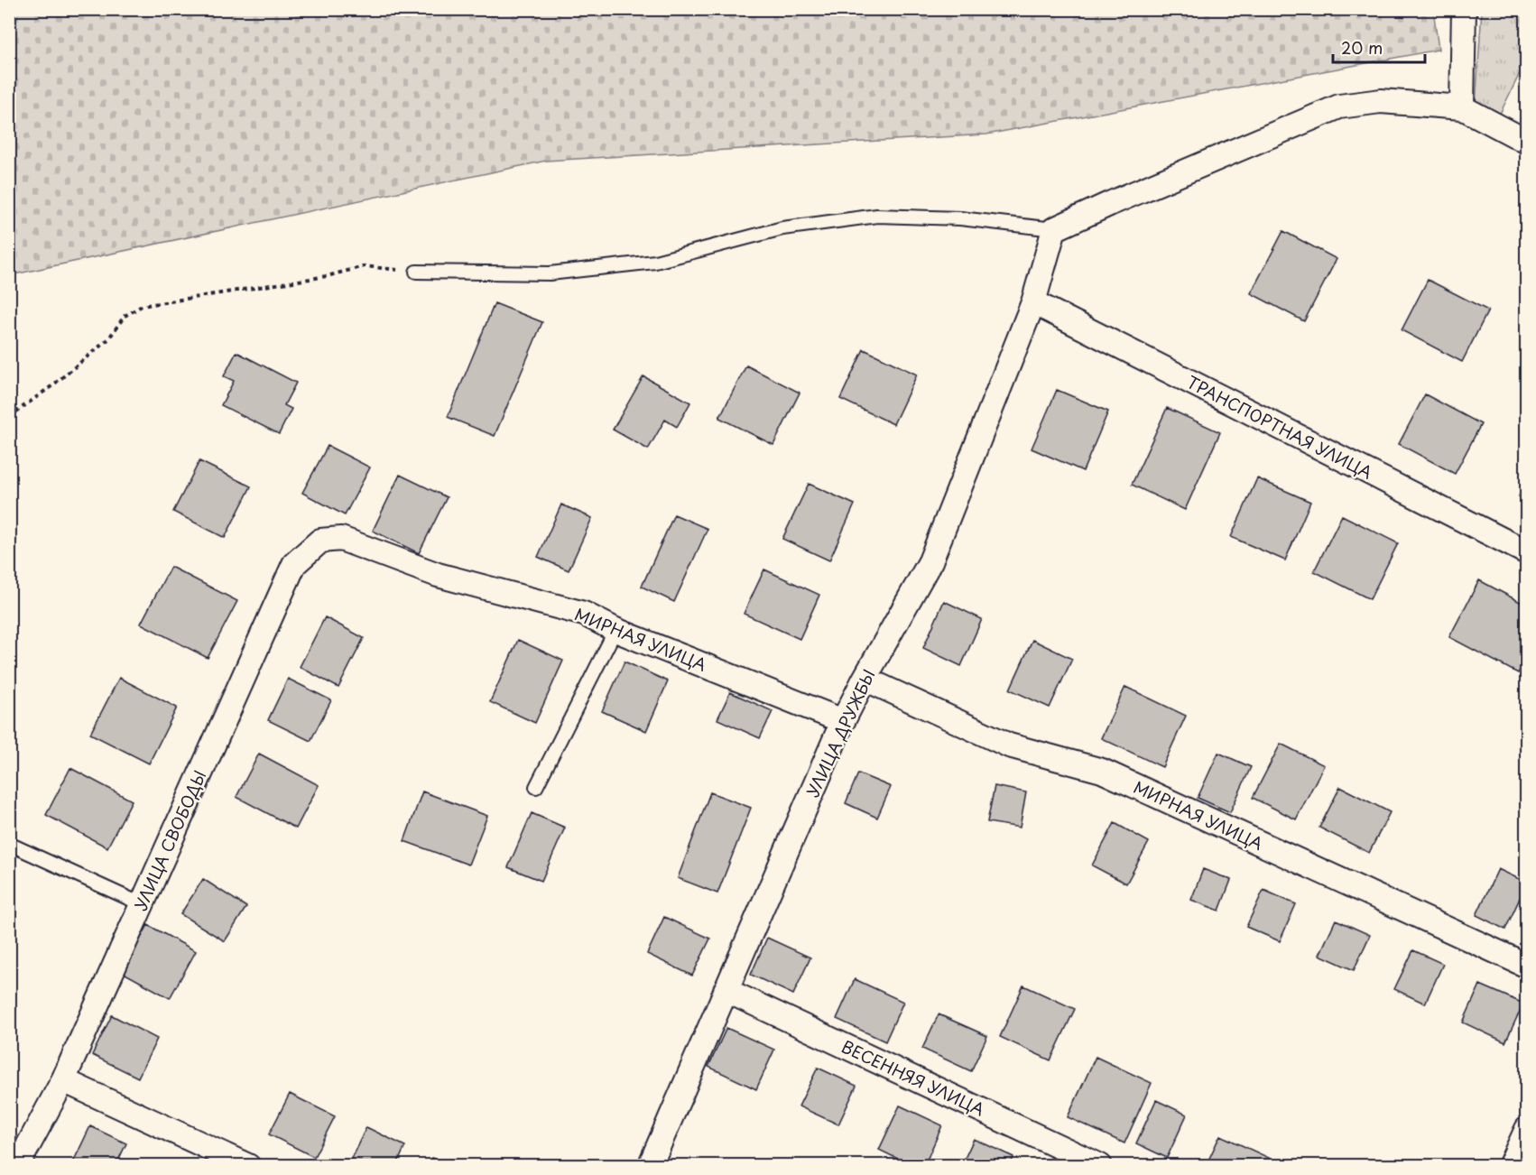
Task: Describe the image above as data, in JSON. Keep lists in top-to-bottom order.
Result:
{
  "streets": {
    "street": [
      "ТРАНСПОРТНАЯ УЛИЦА",
      "МИРНАЯ УЛИЦА",
      "УЛИЦА ДРУЖБЫ",
      "УЛИЦА СВОБОДЫ",
      "ВЕСЕННЯЯ УЛИЦА"
    ]
  },
  "crossings": [
    ["ТРАНСПОРТНАЯ УЛИЦА", "УЛИЦА ДРУЖБЫ"],
    ["МИРНАЯ УЛИЦА", "УЛИЦА ДРУЖБЫ"],
    ["МИРНАЯ УЛИЦА", "УЛИЦА СВОБОДЫ"],
    ["УЛИЦА ДРУЖБЫ", "ВЕСЕННЯЯ УЛИЦА"]
  ],
  "scale_bar": "20 m"
}
